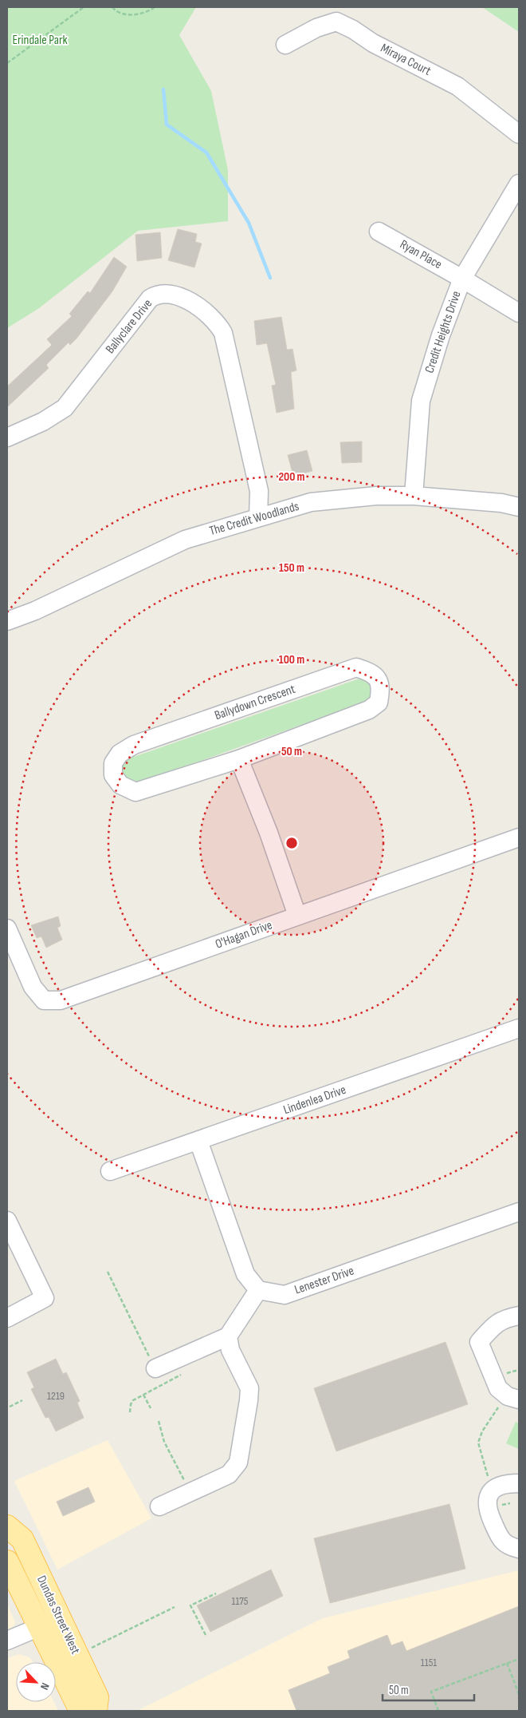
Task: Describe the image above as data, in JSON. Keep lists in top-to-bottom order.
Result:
{
  "streets": {
    "main road": ["Dundas Street West"],
    "street": [
      "Miraya Court",
      "Ryan Place",
      "Ballyclare Drive",
      "Credit Heights Drive",
      "The Credit Woodlands",
      "Ballydown Crescent",
      "O'Hagan Drive",
      "Lindenlea Drive",
      "Lenester Drive"
    ]
  },
  "crossings": [
    ["Ryan Place", "Credit Heights Drive"],
    ["Ballyclare Drive", "The Credit Woodlands"],
    ["Credit Heights Drive", "The Credit Woodlands"]
  ],
  "parks": ["Erindale Park"],
  "house_numbers": ["1219", "1175", "1151"],
  "scale_bar": "50 m",
  "north": "bottom right",
  "rings": [
    "200 m",
    "150 m",
    "100 m",
    "50 m"
  ]
}
